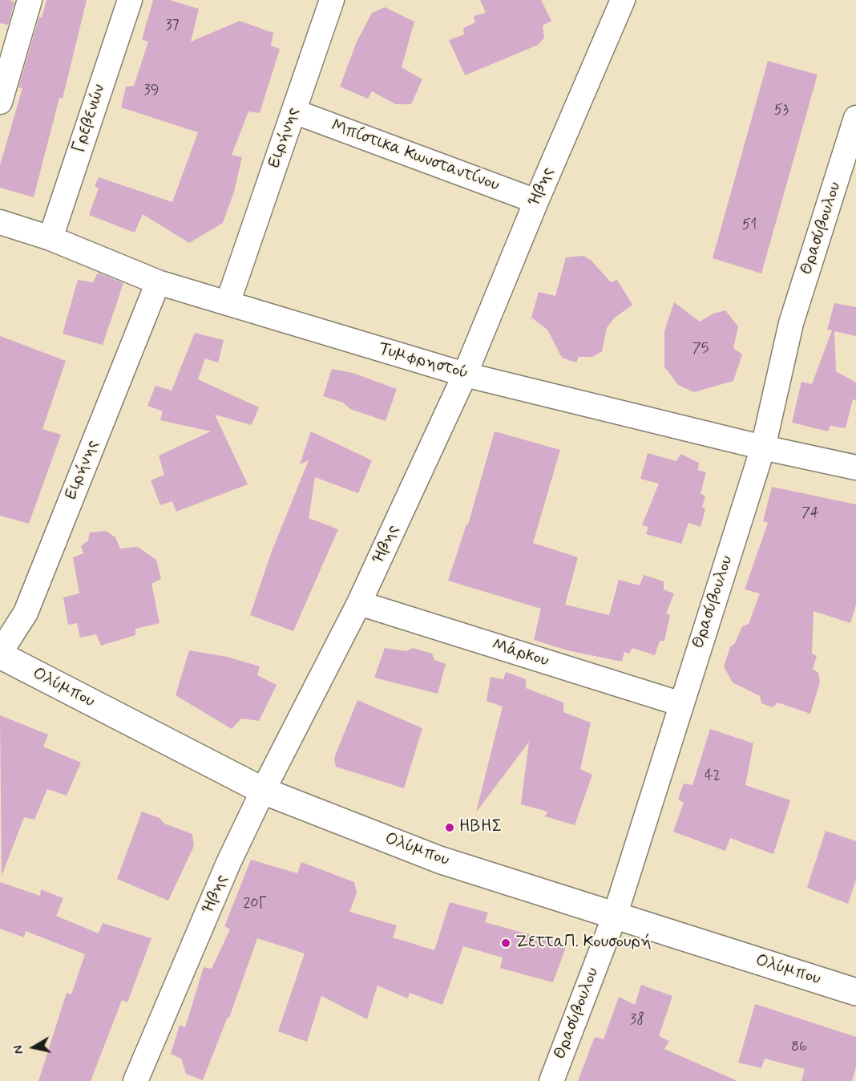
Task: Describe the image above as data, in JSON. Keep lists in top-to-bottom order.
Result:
{
  "streets": {
    "street": [
      "Γρεβενών",
      "Ειρήνης",
      "Mπίστικα Κωνσταντίνου",
      "Ήβης",
      "Θρασύβουλου",
      "Τυμφρηστού",
      "Μάρκου",
      "Ολύμπου"
    ]
  },
  "crossings": [
    ["Γρεβενών", "Τυμφρηστού"],
    ["Ειρήνης", "Mπίστικα Κωνσταντίνου"],
    ["Ειρήνης", "Τυμφρηστού"],
    ["Ειρήνης", "Ολύμπου"],
    ["Mπίστικα Κωνσταντίνου", "Ήβης"],
    ["Ήβης", "Τυμφρηστού"],
    ["Ήβης", "Μάρκου"],
    ["Ήβης", "Ολύμπου"],
    ["Θρασύβουλου", "Τυμφρηστού"],
    ["Θρασύβουλου", "Μάρκου"],
    ["Θρασύβουλου", "Ολύμπου"]
  ],
  "places": ["ΗΒΗΣ", "ΖετταΠ. Κουσουρή"],
  "house_numbers": [
    "37",
    "39",
    "53",
    "51",
    "75",
    "74",
    "42",
    "20Γ",
    "38",
    "86"
  ],
  "north": "left"
}
